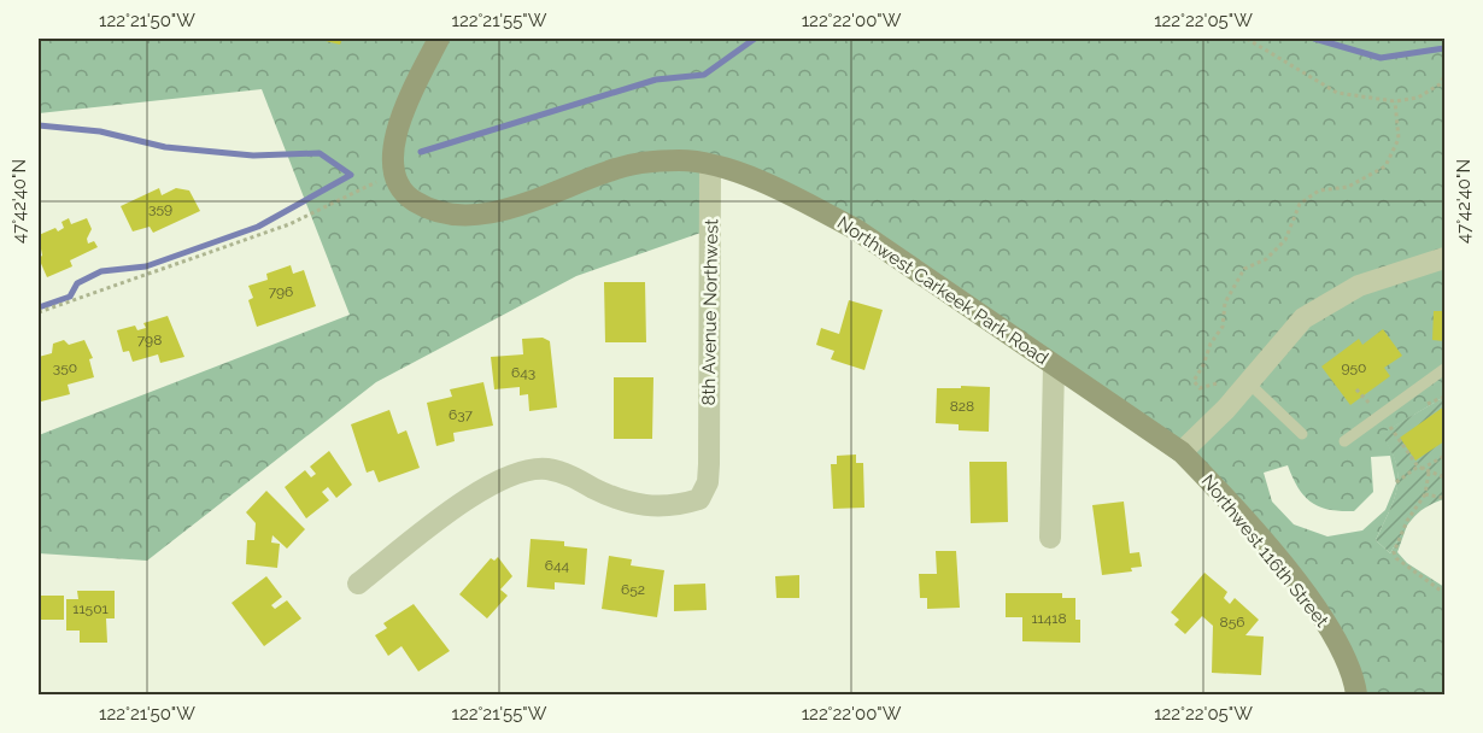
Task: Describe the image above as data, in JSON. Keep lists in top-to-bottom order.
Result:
{
  "streets": {
    "street": ["Northwest Carkeek Park Road", "8th Avenue Northwest", "Northwest 116th Street"]
  },
  "crossings": [
    ["Northwest Carkeek Park Road", "8th Avenue Northwest"],
    ["Northwest Carkeek Park Road", "Northwest 116th Street"]
  ],
  "house_numbers": [
    "359",
    "796",
    "798",
    "350",
    "950",
    "643",
    "828",
    "637",
    "644",
    "652",
    "11501",
    "11418",
    "856"
  ],
  "coordinates": [
    "122°21'50\"W",
    "122°21'55\"W",
    "122°22'00\"W",
    "122°22'05\"W",
    "47°42'40\"N"
  ]
}
